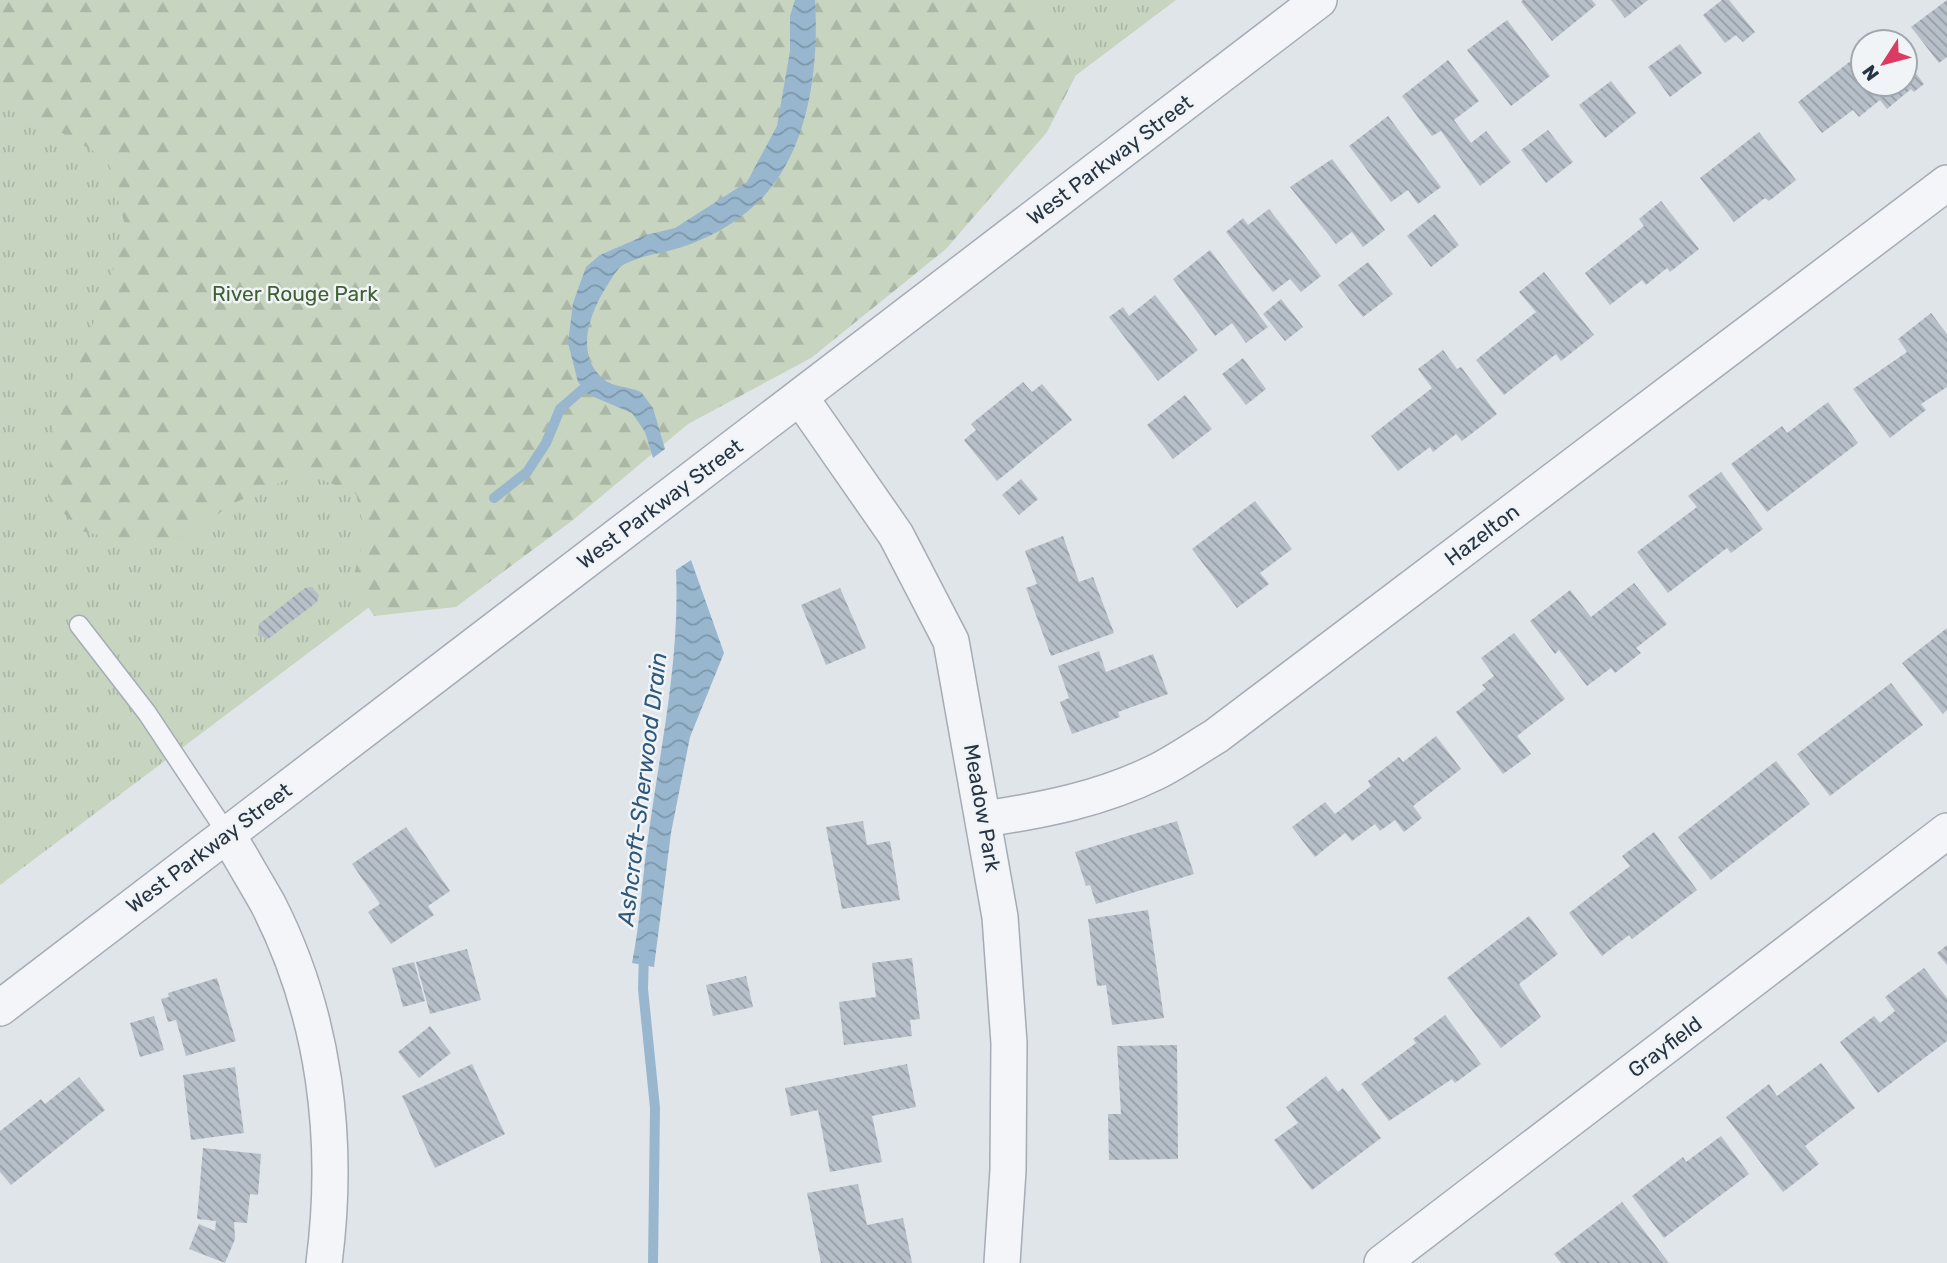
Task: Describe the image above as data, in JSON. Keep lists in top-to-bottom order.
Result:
{
  "streets": {
    "street": [
      "West Parkway Street",
      "Hazelton",
      "Meadow Park",
      "Grayfield"
    ]
  },
  "crossings": [
    ["West Parkway Street", "Meadow Park"],
    ["Hazelton", "Meadow Park"]
  ],
  "water": ["Ashcroft-Sherwood Drain"],
  "parks": ["River Rouge Park"],
  "north": "bottom left"
}
